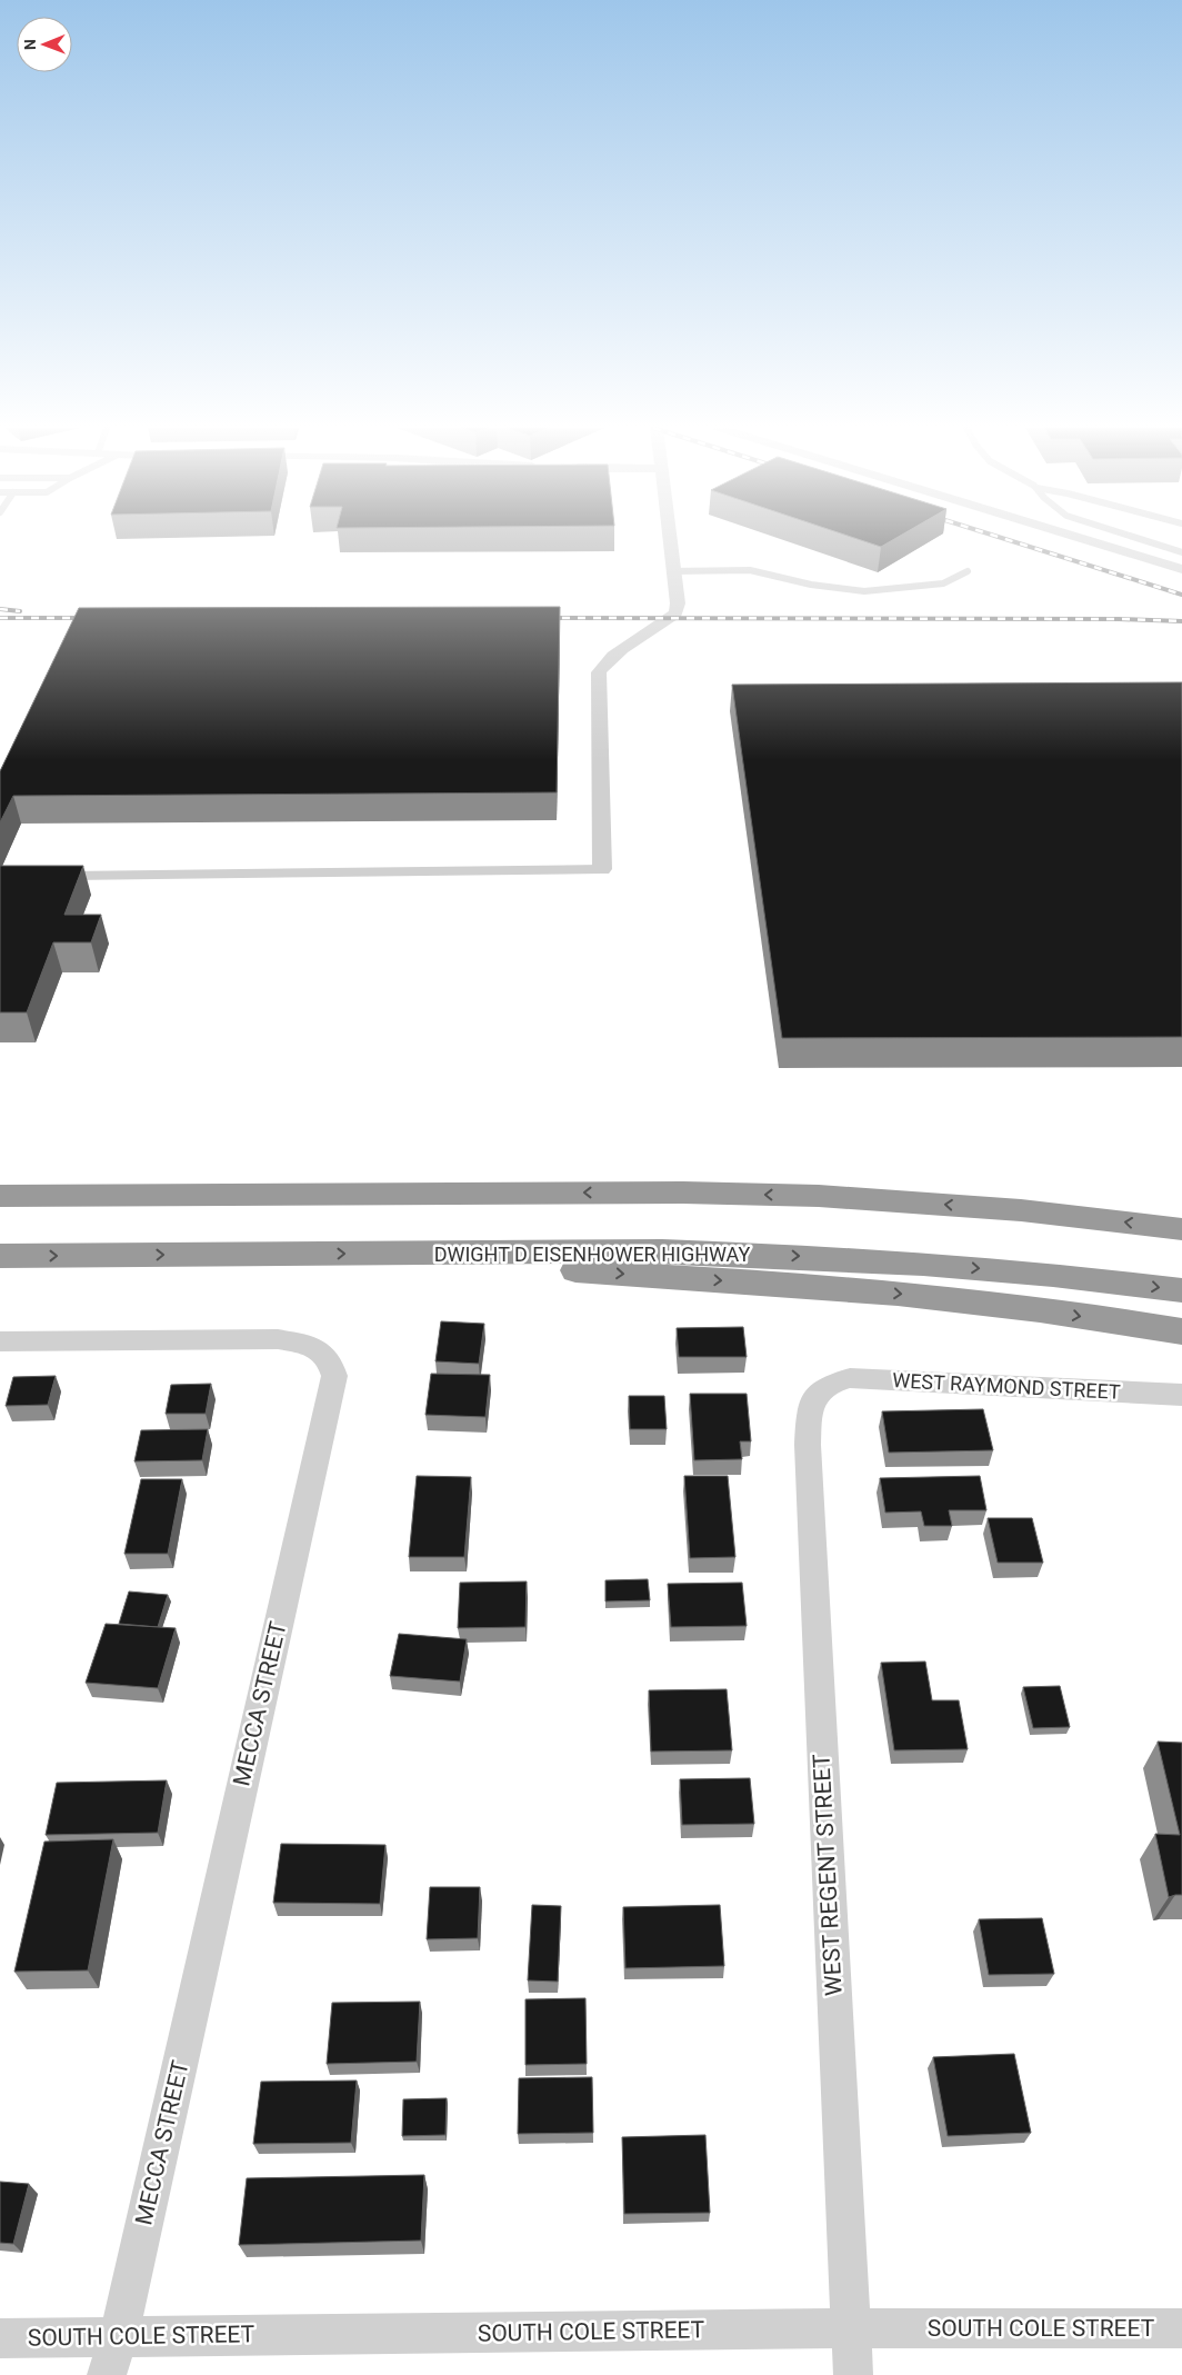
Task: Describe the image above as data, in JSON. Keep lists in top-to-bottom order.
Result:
{
  "streets": {
    "highway": ["DWIGHT D EISENHOWER HIGHWAY"],
    "street": [
      "WEST RAYMOND STREET",
      "MECCA STREET",
      "WEST REGENT STREET",
      "SOUTH COLE STREET"
    ]
  },
  "crossings": [
    ["WEST RAYMOND STREET", "WEST REGENT STREET"],
    ["MECCA STREET", "SOUTH COLE STREET"],
    ["WEST REGENT STREET", "SOUTH COLE STREET"]
  ],
  "north": "left"
}
